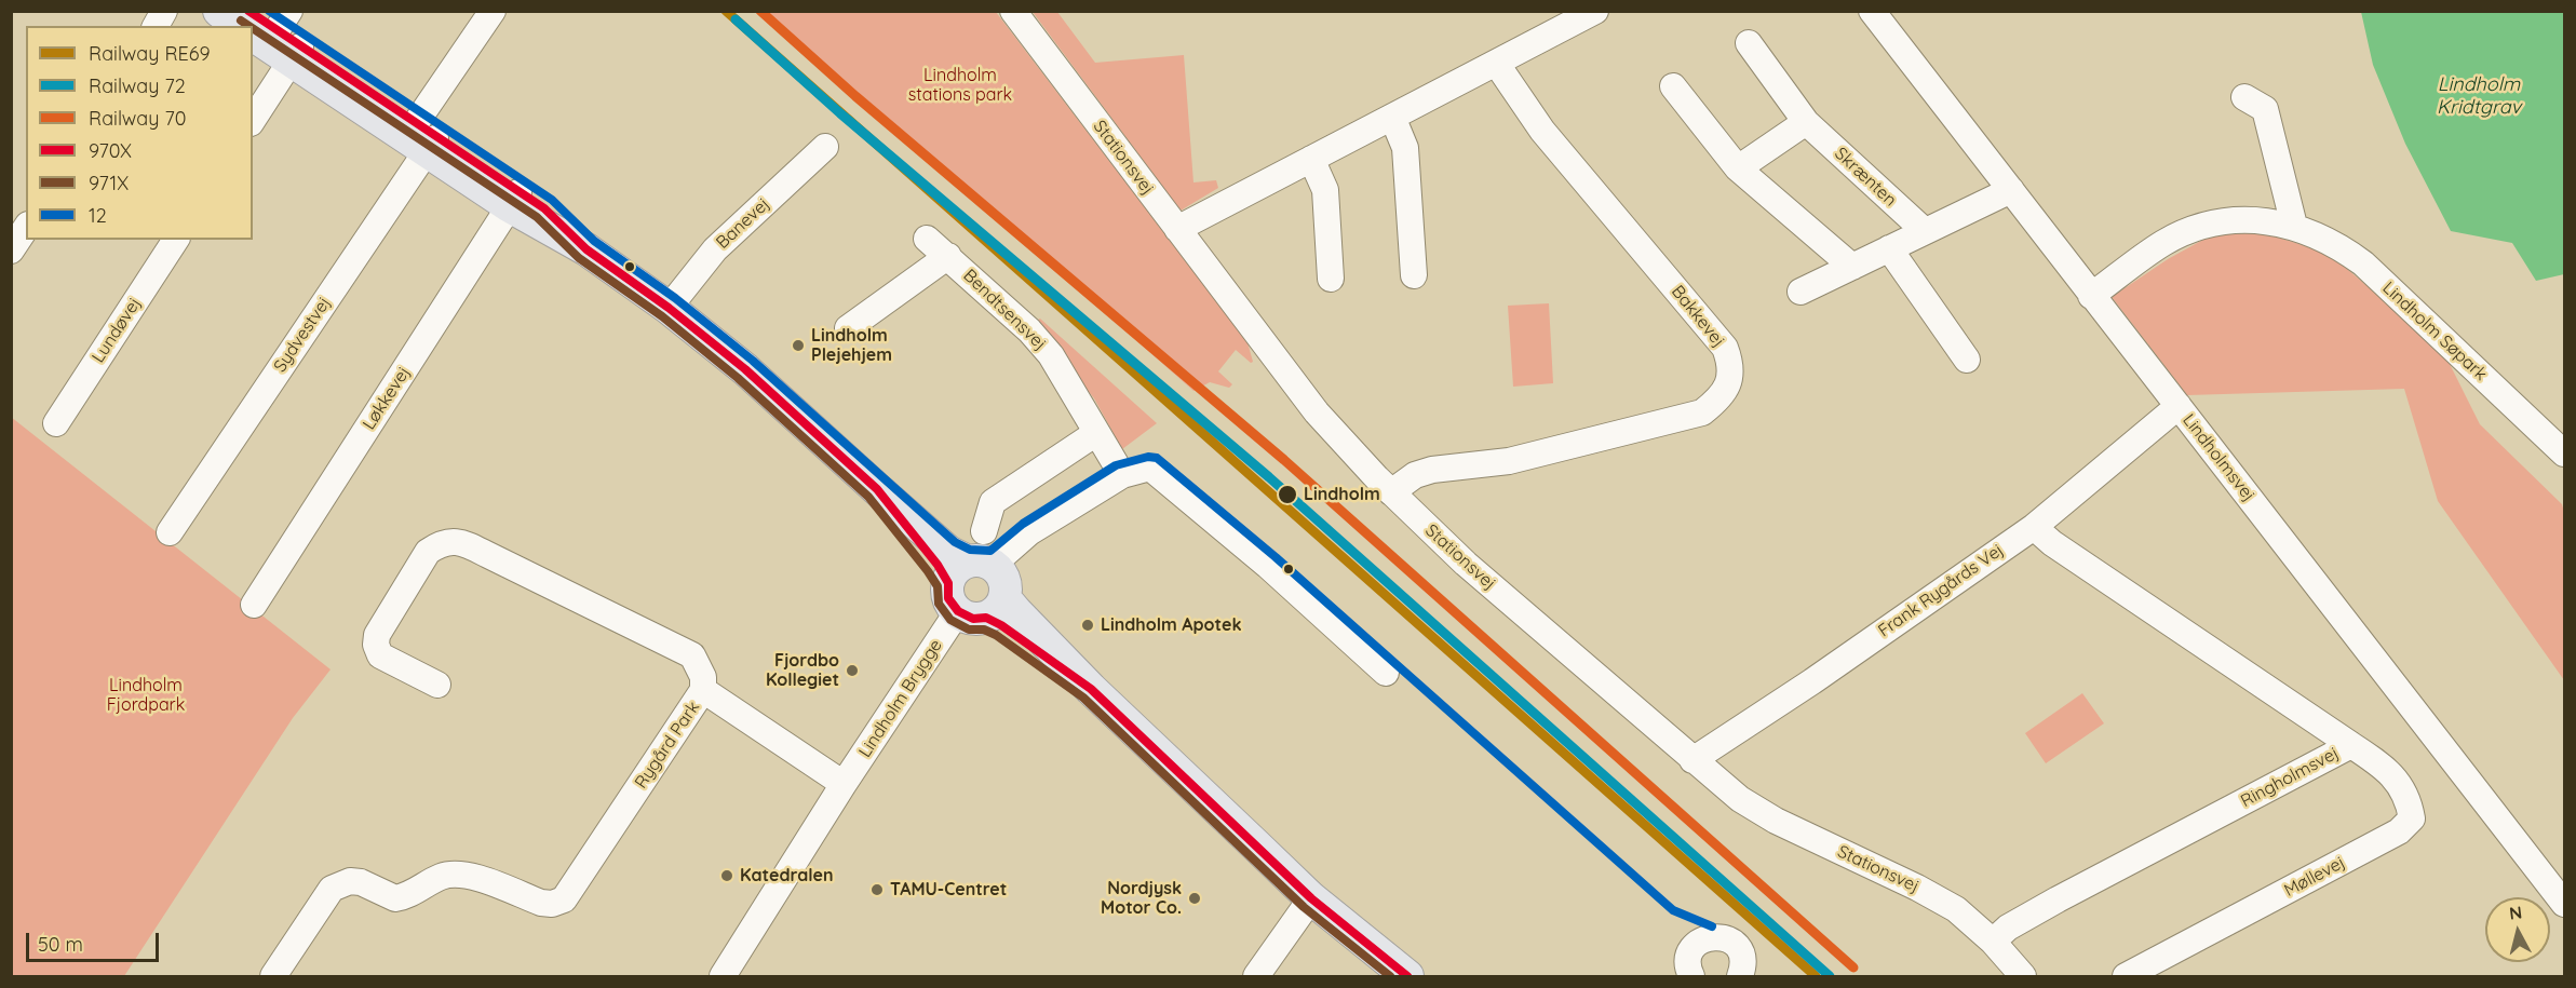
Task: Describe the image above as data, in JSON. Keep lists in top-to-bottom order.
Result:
{
  "streets": {
    "street": [
      "Stationsvej",
      "Skrænten",
      "Banevej",
      "Bendtsensvej",
      "Bakkevej",
      "Lundøvej",
      "Lindholm Søpark",
      "Sydvestvej",
      "Løkkevej",
      "Lindholmsvej",
      "Frank Rygårds Vej",
      "Lindholm Brygge",
      "Rygård Park",
      "Ringholmsvej",
      "Møllevej"
    ]
  },
  "crossings": [
    ["Stationsvej", "Bakkevej"],
    ["Stationsvej", "Frank Rygårds Vej"],
    ["Stationsvej", "Ringholmsvej"],
    ["Bendtsensvej", "Lindholm Brygge"],
    ["Lindholm Søpark", "Lindholmsvej"],
    ["Lindholmsvej", "Frank Rygårds Vej"],
    ["Frank Rygårds Vej", "Ringholmsvej"],
    ["Ringholmsvej", "Møllevej"]
  ],
  "water": ["Lindholm Kridtgrav"],
  "parks": ["Lindholm stations park", "Lindholm Fjordpark"],
  "places": [
    "Lindholm Plejehjem",
    "Lindholm",
    "Lindholm Apotek",
    "Fjordbo Kollegiet",
    "Katedralen",
    "TAMU-Centret",
    "Nordjysk Motor Co."
  ],
  "lines": [
    "rail line RE69",
    "rail line 70",
    "transit line 970X",
    "transit line 12",
    "rail line 72",
    "transit line 971X"
  ],
  "legend": [
    "Railway RE69",
    "Railway 72",
    "Railway 70",
    "970X",
    "971X",
    "12"
  ],
  "scale_bar": "50 m",
  "north": "top"
}
